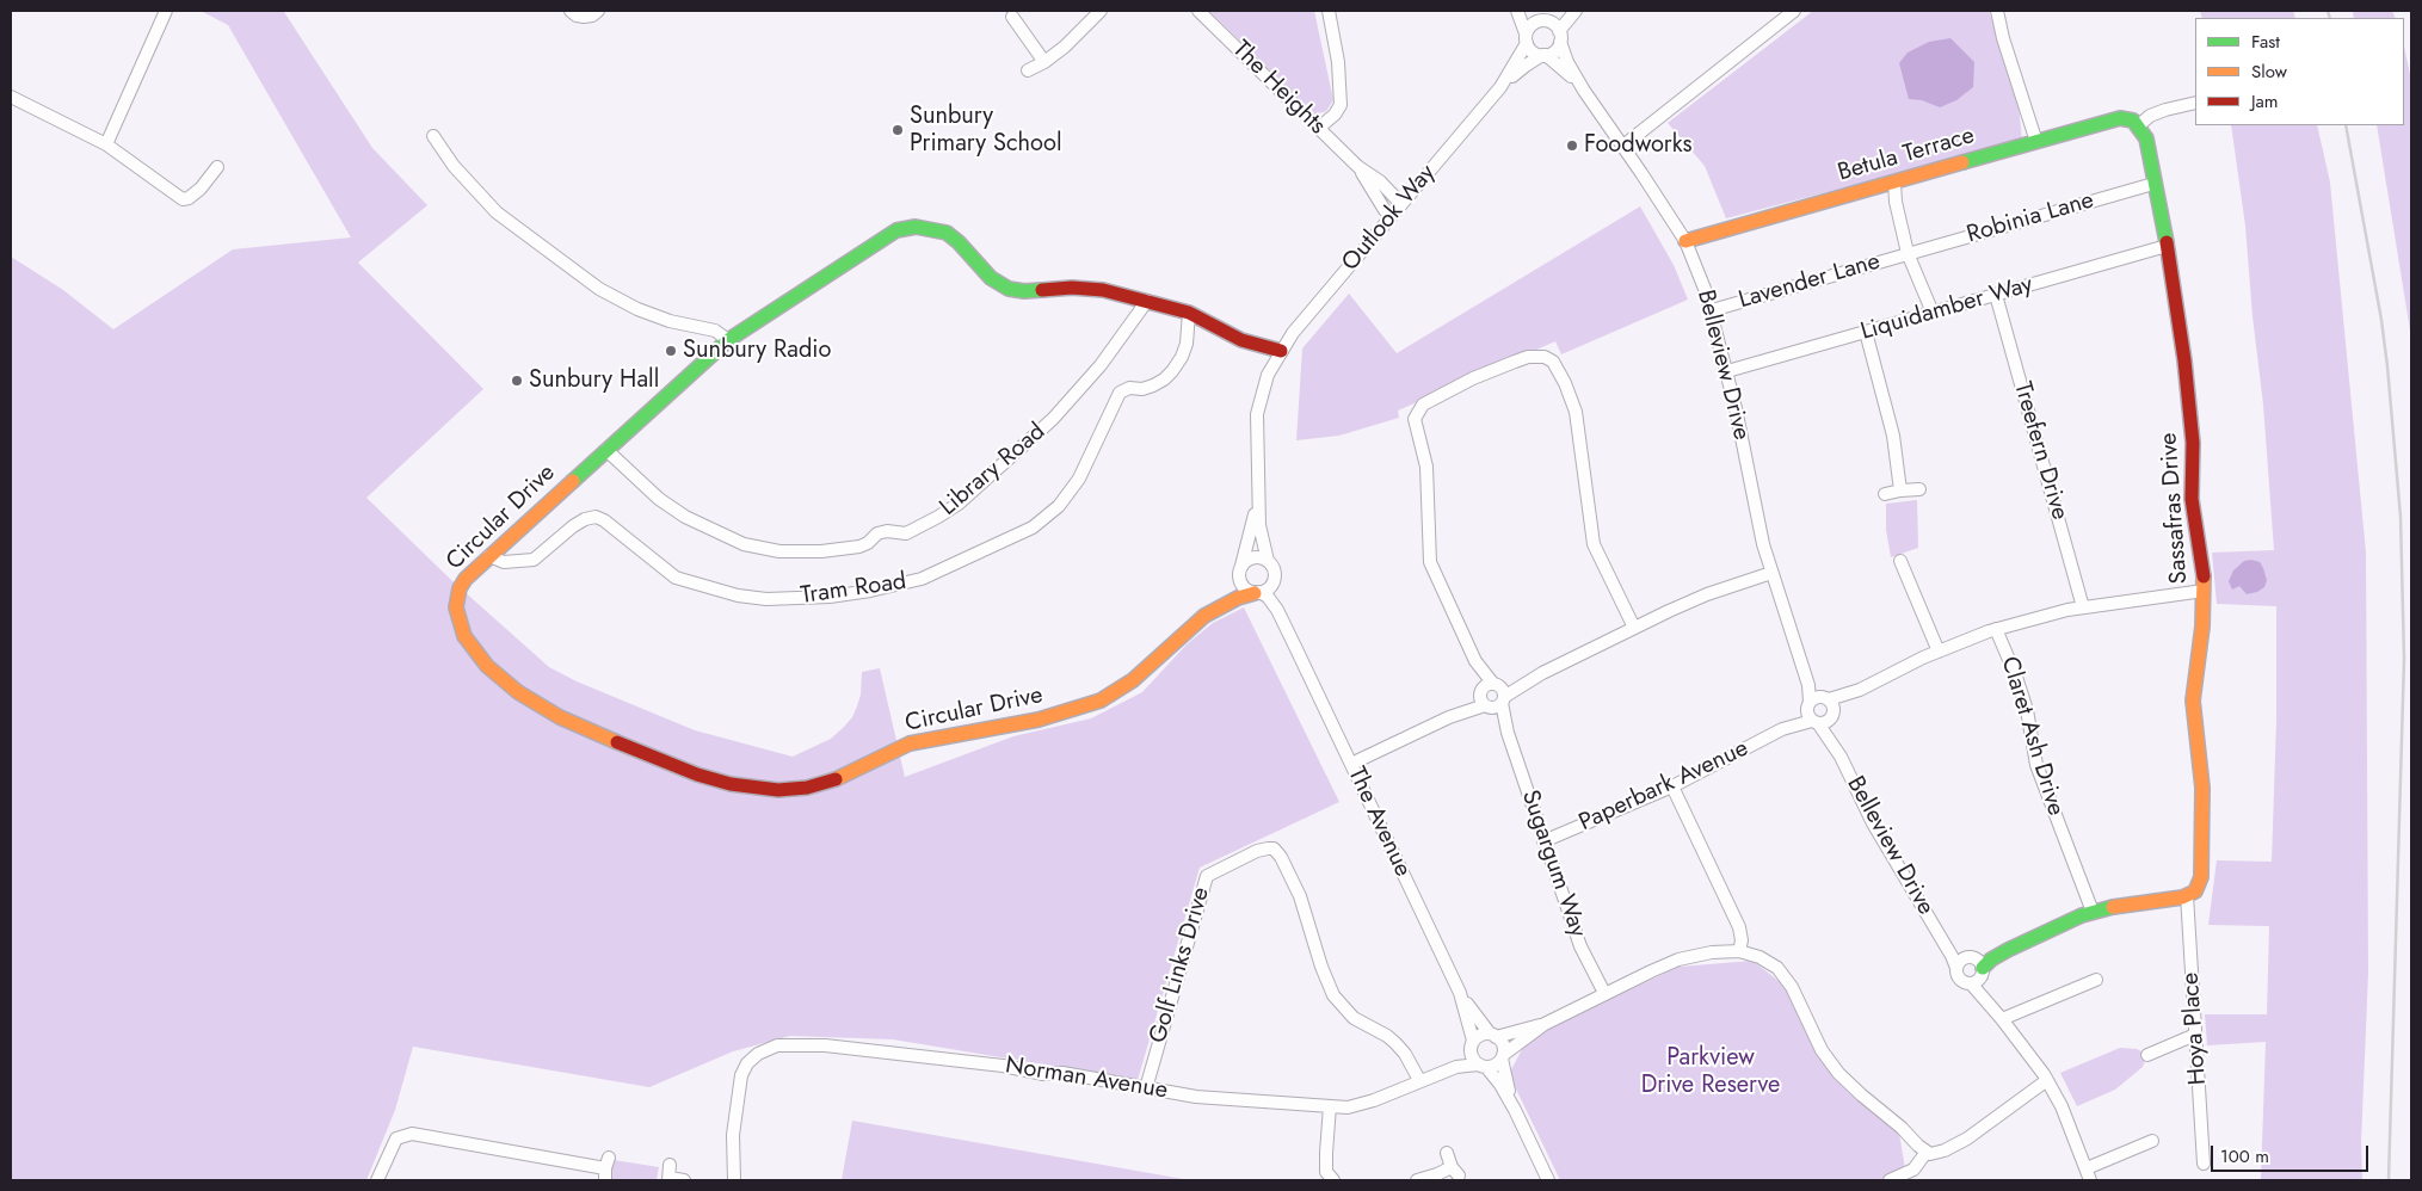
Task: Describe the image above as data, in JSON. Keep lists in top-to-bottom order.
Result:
{
  "streets": {
    "street": [
      "The Heights",
      "Betula Terrace",
      "Outlook Way",
      "Robinia Lane",
      "Lavender Lane",
      "Liquidamber Way",
      "Belleview Drive",
      "Treefern Drive",
      "Library Road",
      "Sassafras Drive",
      "Circular Drive",
      "Tram Road",
      "Claret Ash Drive",
      "Paperbark Avenue",
      "The Avenue",
      "Sugargum Way",
      "Golf Links Drive",
      "Hoya Place",
      "Norman Avenue"
    ]
  },
  "crossings": [
    ["The Heights", "Outlook Way"],
    ["Betula Terrace", "Belleview Drive"],
    ["Betula Terrace", "Sassafras Drive"],
    ["Outlook Way", "Belleview Drive"],
    ["Outlook Way", "Circular Drive"],
    ["Outlook Way", "The Avenue"],
    ["Robinia Lane", "Lavender Lane"],
    ["Robinia Lane", "Sassafras Drive"],
    ["Lavender Lane", "Belleview Drive"],
    ["Liquidamber Way", "Belleview Drive"],
    ["Liquidamber Way", "Treefern Drive"],
    ["Liquidamber Way", "Sassafras Drive"],
    ["Belleview Drive", "Paperbark Avenue"],
    ["Library Road", "Circular Drive"],
    ["Sassafras Drive", "Hoya Place"],
    ["Circular Drive", "Tram Road"],
    ["Circular Drive", "The Avenue"],
    ["Paperbark Avenue", "Sugargum Way"],
    ["The Avenue", "Norman Avenue"],
    ["Golf Links Drive", "Norman Avenue"]
  ],
  "parks": ["Parkview Drive Reserve"],
  "places": [
    "Sunbury Primary School",
    "Foodworks",
    "Sunbury Radio",
    "Sunbury Hall"
  ],
  "legend": ["Fast", "Slow", "Jam"],
  "scale_bar": "100 m"
}
